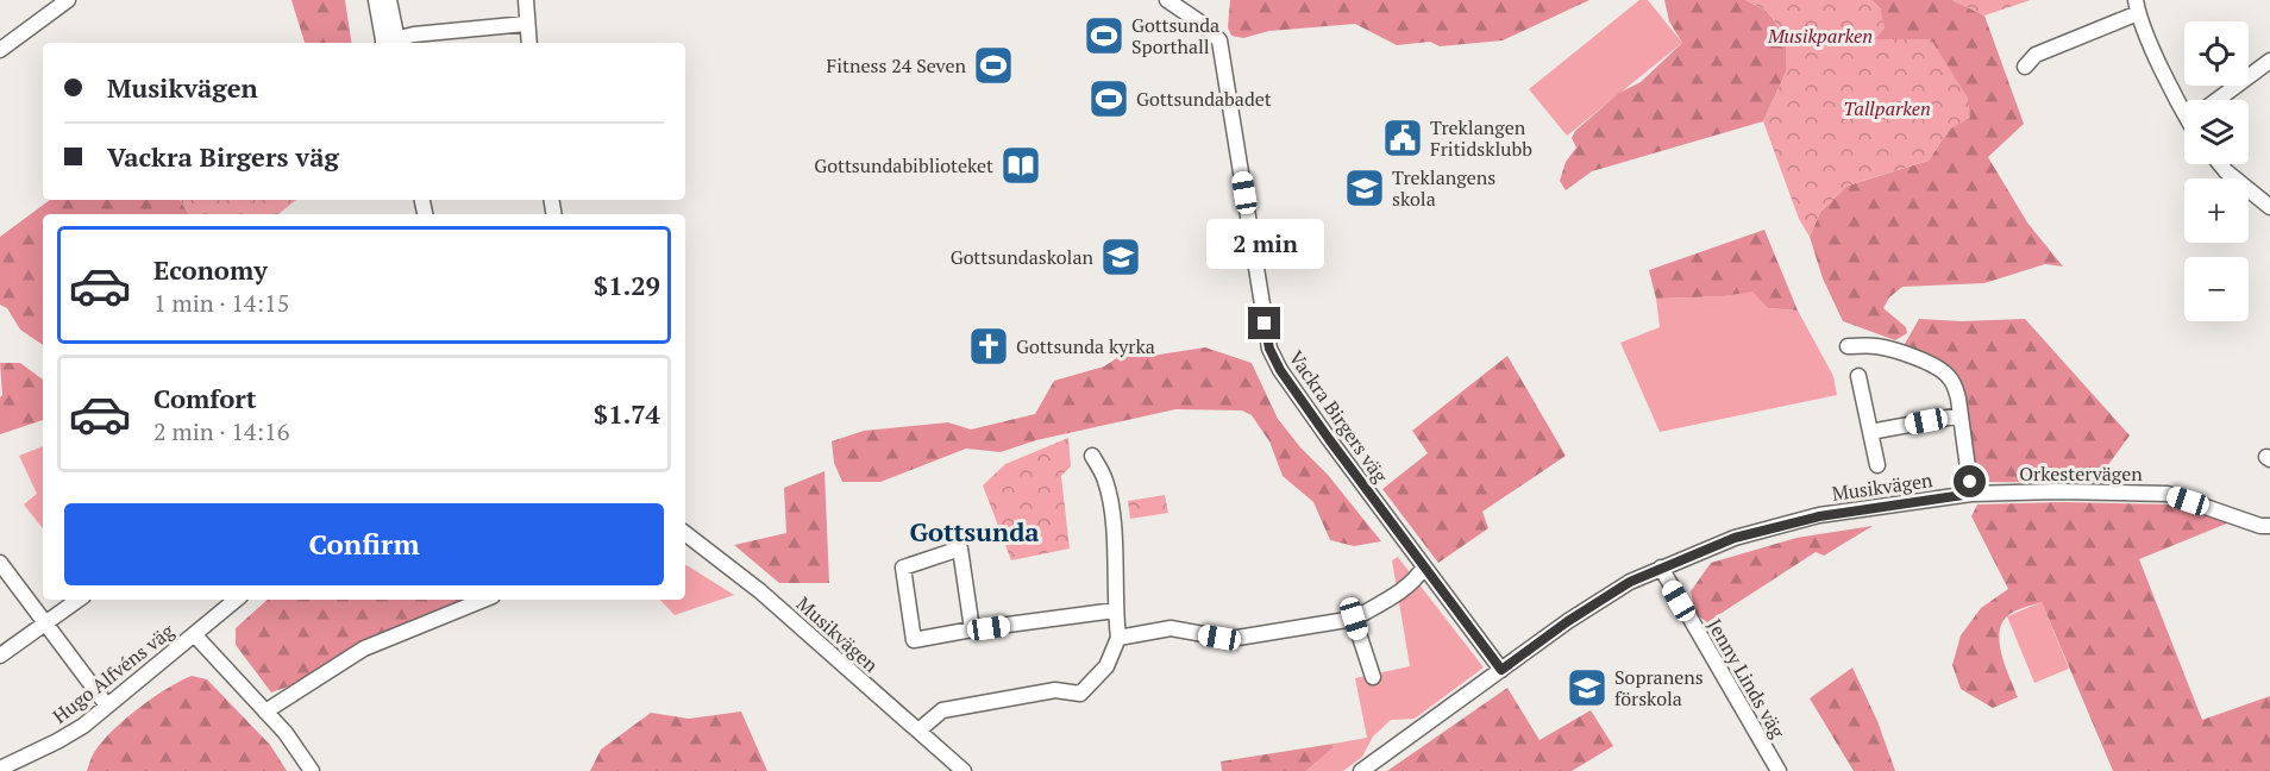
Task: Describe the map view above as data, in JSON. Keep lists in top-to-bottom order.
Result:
{
  "streets": {
    "street": [
      "Vackra Birgers väg",
      "Orkestervägen",
      "Musikvägen",
      "Hugo Alfvéns väg",
      "Jenny Linds väg"
    ]
  },
  "crossings": [
    ["Vackra Birgers väg", "Musikvägen"],
    ["Orkestervägen", "Musikvägen"],
    ["Musikvägen", "Jenny Linds väg"]
  ],
  "districts": ["Gottsunda"],
  "parks": ["Musikparken", "Tallparken"],
  "places": {
    "sports": ["Gottsunda Sporthall", "Fitness 24 Seven", "Gottsundabadet"],
    "public building": ["Treklangen Fritidsklubb"],
    "library": ["Gottsundabiblioteket"],
    "school or university": ["Treklangens skola", "Gottsundaskolan", "Sopranens förskola"],
    "church": ["Gottsunda kyrka"]
  },
  "page": {
    "map_buttons": ["+", "−"],
    "banner": ["Musikvägen", "Vackra Birgers väg"],
    "bubble": "2 min",
    "list": [
      {
        "name": "Economy",
        "note": "1 min · 14:15",
        "value": "$1.29"
      },
      {
        "name": "Comfort",
        "note": "2 min · 14:16",
        "value": "$1.74"
      }
    ],
    "buttons": "Confirm"
  }
}
